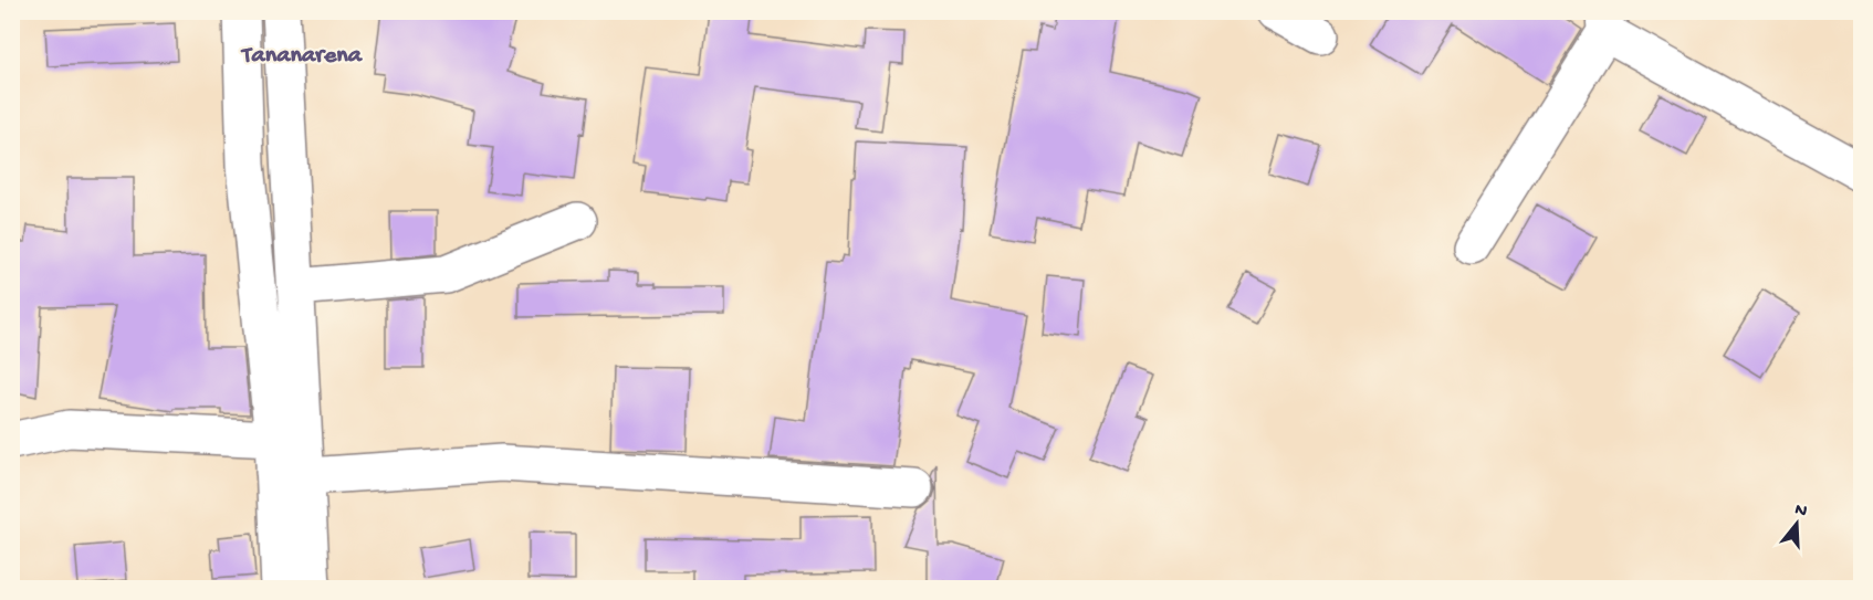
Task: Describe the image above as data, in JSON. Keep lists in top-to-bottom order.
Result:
{
  "districts": ["Tananarena"],
  "north": "top"
}
